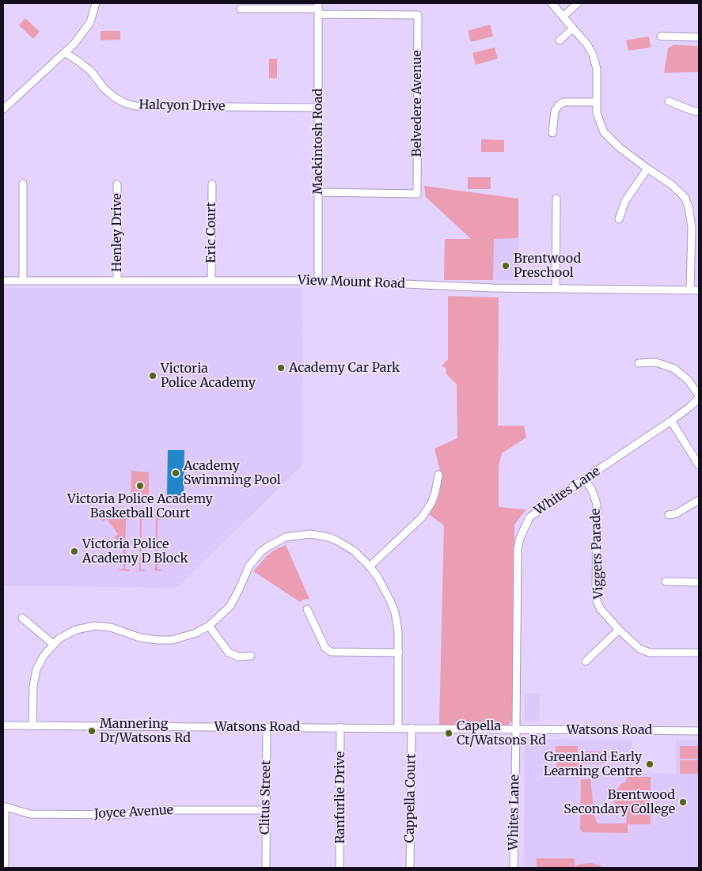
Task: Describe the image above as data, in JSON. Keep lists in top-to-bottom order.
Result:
{
  "streets": {
    "street": [
      "Belvedere Avenue",
      "Halcyon Drive",
      "Mackintosh Road",
      "Henley Drive",
      "Eric Court",
      "View Mount Road",
      "Whites Lane",
      "Viggers Parade",
      "Watsons Road",
      "Clitus Street",
      "Ranfurlie Drive",
      "Cappella Court",
      "Joyce Avenue"
    ]
  },
  "crossings": [
    ["Belvedere Avenue", "Mackintosh Road"],
    ["Halcyon Drive", "Mackintosh Road"],
    ["Mackintosh Road", "View Mount Road"],
    ["Henley Drive", "View Mount Road"],
    ["Eric Court", "View Mount Road"],
    ["Whites Lane", "Viggers Parade"],
    ["Whites Lane", "Watsons Road"],
    ["Watsons Road", "Clitus Street"],
    ["Watsons Road", "Ranfurlie Drive"],
    ["Watsons Road", "Cappella Court"],
    ["Clitus Street", "Joyce Avenue"]
  ],
  "places": [
    "Brentwood Preschool",
    "Academy Car Park",
    "Victoria Police Academy",
    "Academy Swimming Pool",
    "Victoria Police Academy Basketball Court",
    "Victoria Police Academy D Block",
    "Mannering Dr/Watsons Rd",
    "Capella Ct/Watsons Rd",
    "Greenland Early Learning Centre",
    "Brentwood Secondary College"
  ]
}
